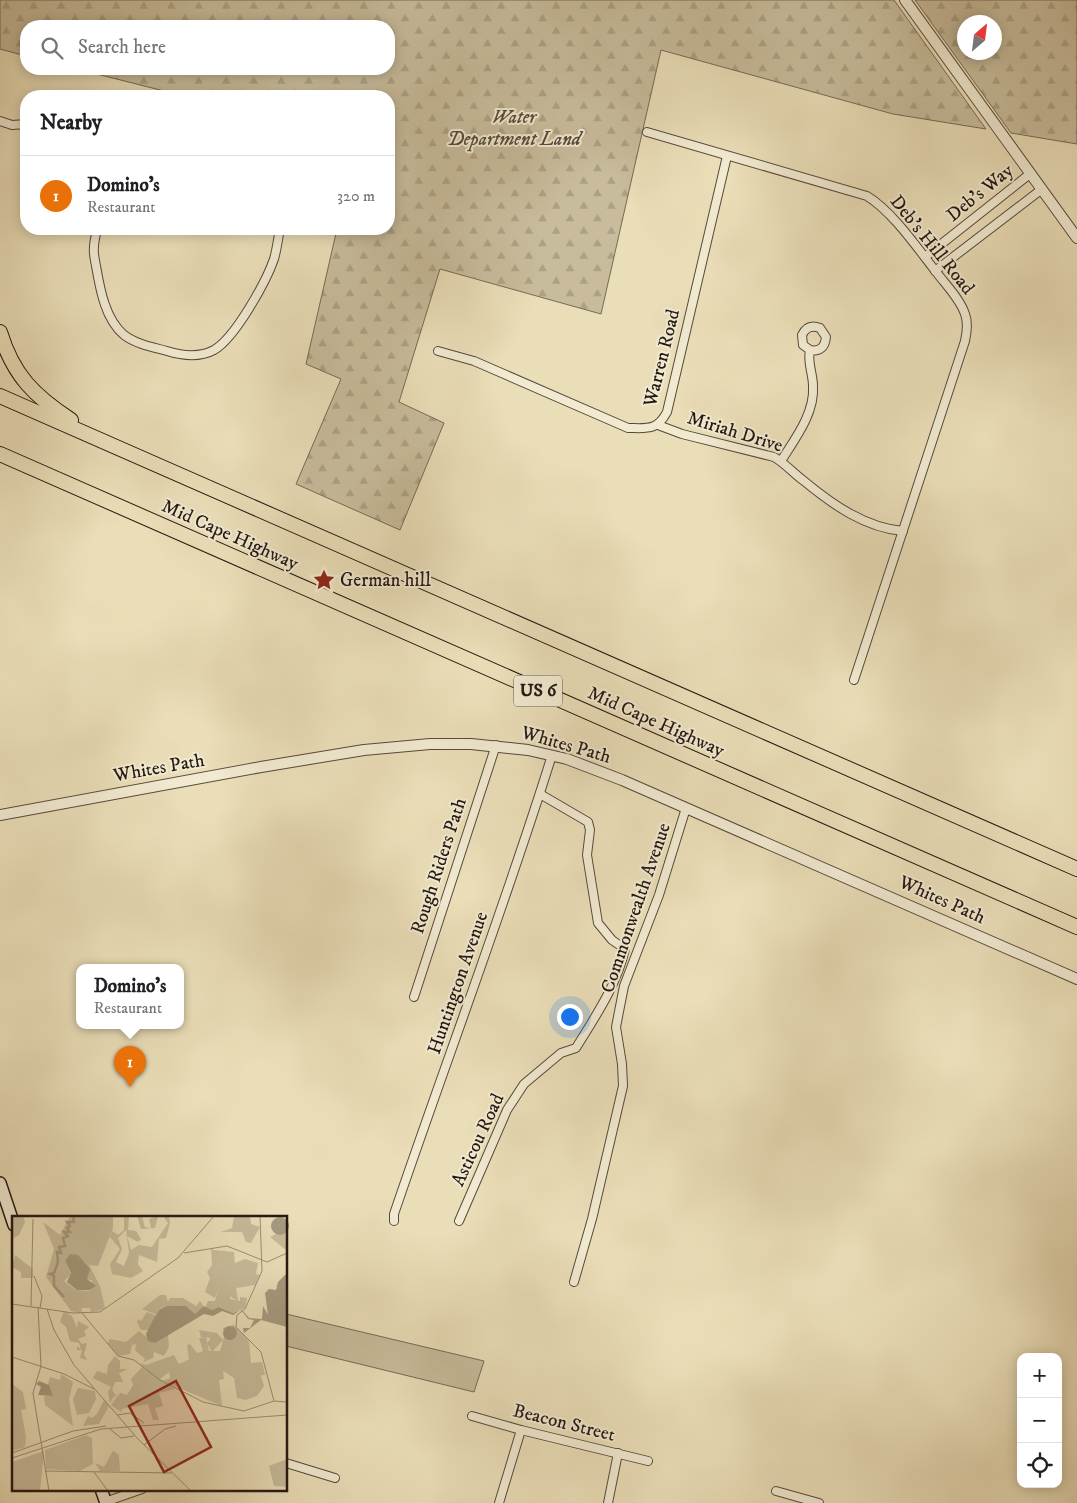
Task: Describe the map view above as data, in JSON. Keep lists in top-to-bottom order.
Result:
{
  "streets": {
    "highway": ["Mid Cape Highway", "US 6"],
    "street": [
      "Deb's Way",
      "Deb's Hill Road",
      "Warren Road",
      "Miriah Drive",
      "Whites Path",
      "Rough Riders Path",
      "Commonwealth Avenue",
      "Huntington Avenue",
      "Asticou Road",
      "Beacon Street"
    ]
  },
  "crossings": [
    ["Deb's Way", "Deb's Hill Road"],
    ["Deb's Hill Road", "Warren Road"],
    ["Deb's Hill Road", "Miriah Drive"],
    ["Warren Road", "Miriah Drive"],
    ["Whites Path", "Rough Riders Path"],
    ["Whites Path", "Commonwealth Avenue"],
    ["Whites Path", "Huntington Avenue"],
    ["Huntington Avenue", "Asticou Road"]
  ],
  "parks": ["Water Department Land"],
  "places": {
    "place": ["German hill"]
  },
  "north": "top right",
  "page": {
    "search": "Search here",
    "heading": "Nearby",
    "list": [
      {
        "mark": "1",
        "name": "Domino's",
        "note": "Restaurant",
        "value": "320 m"
      }
    ],
    "popup": ["Domino's", "Restaurant"],
    "pins": "1",
    "map_buttons": ["+", "−"]
  }
}
